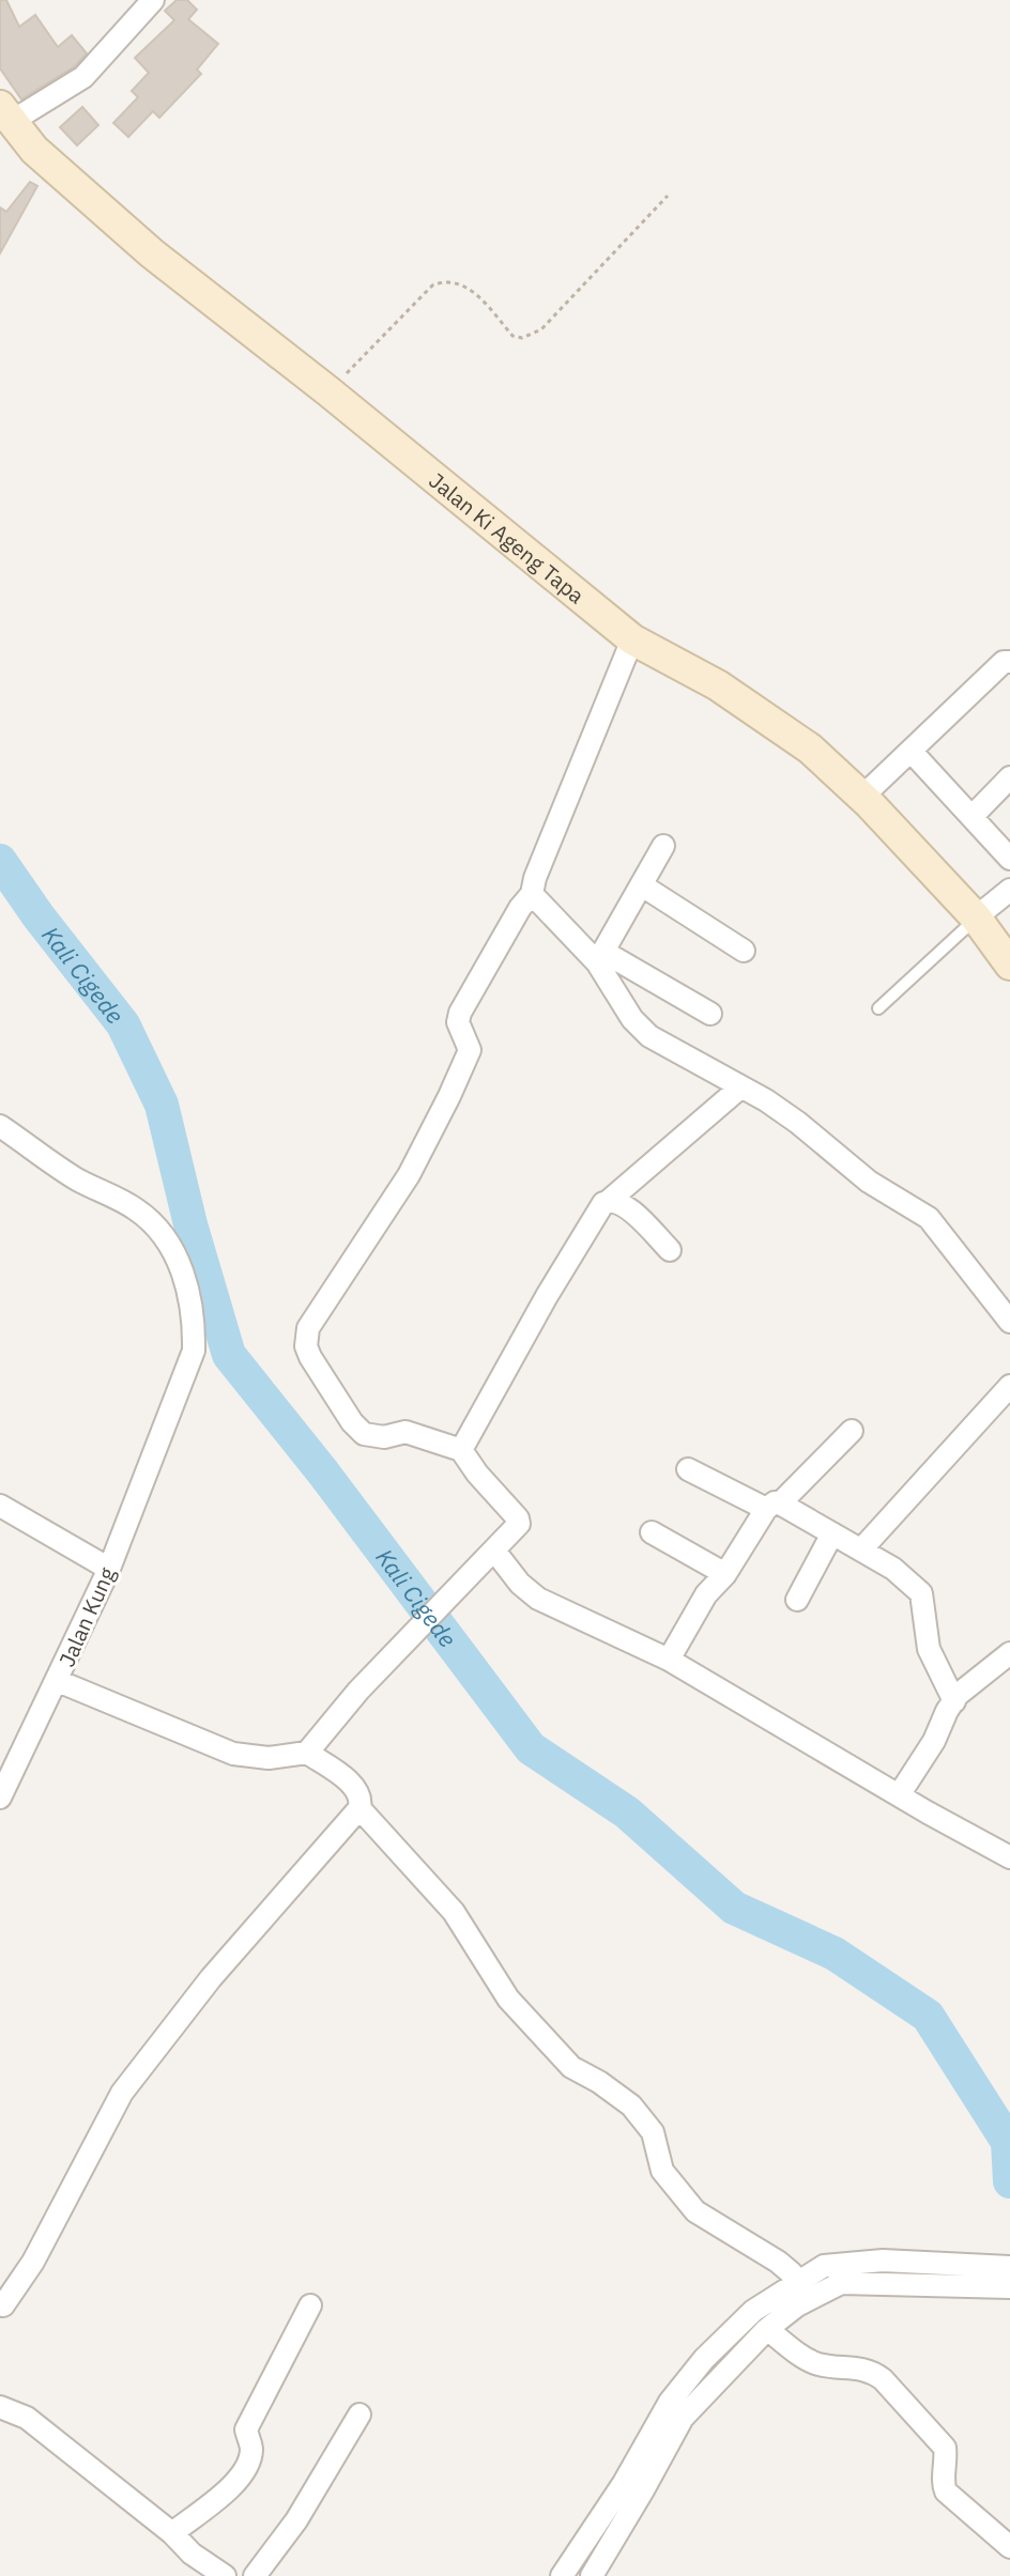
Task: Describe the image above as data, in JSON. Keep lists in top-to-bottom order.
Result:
{
  "streets": {
    "street": ["Jalan Ki Ageng Tapa", "Jalan Kung"]
  },
  "water": ["Kali Cigede"]
}
